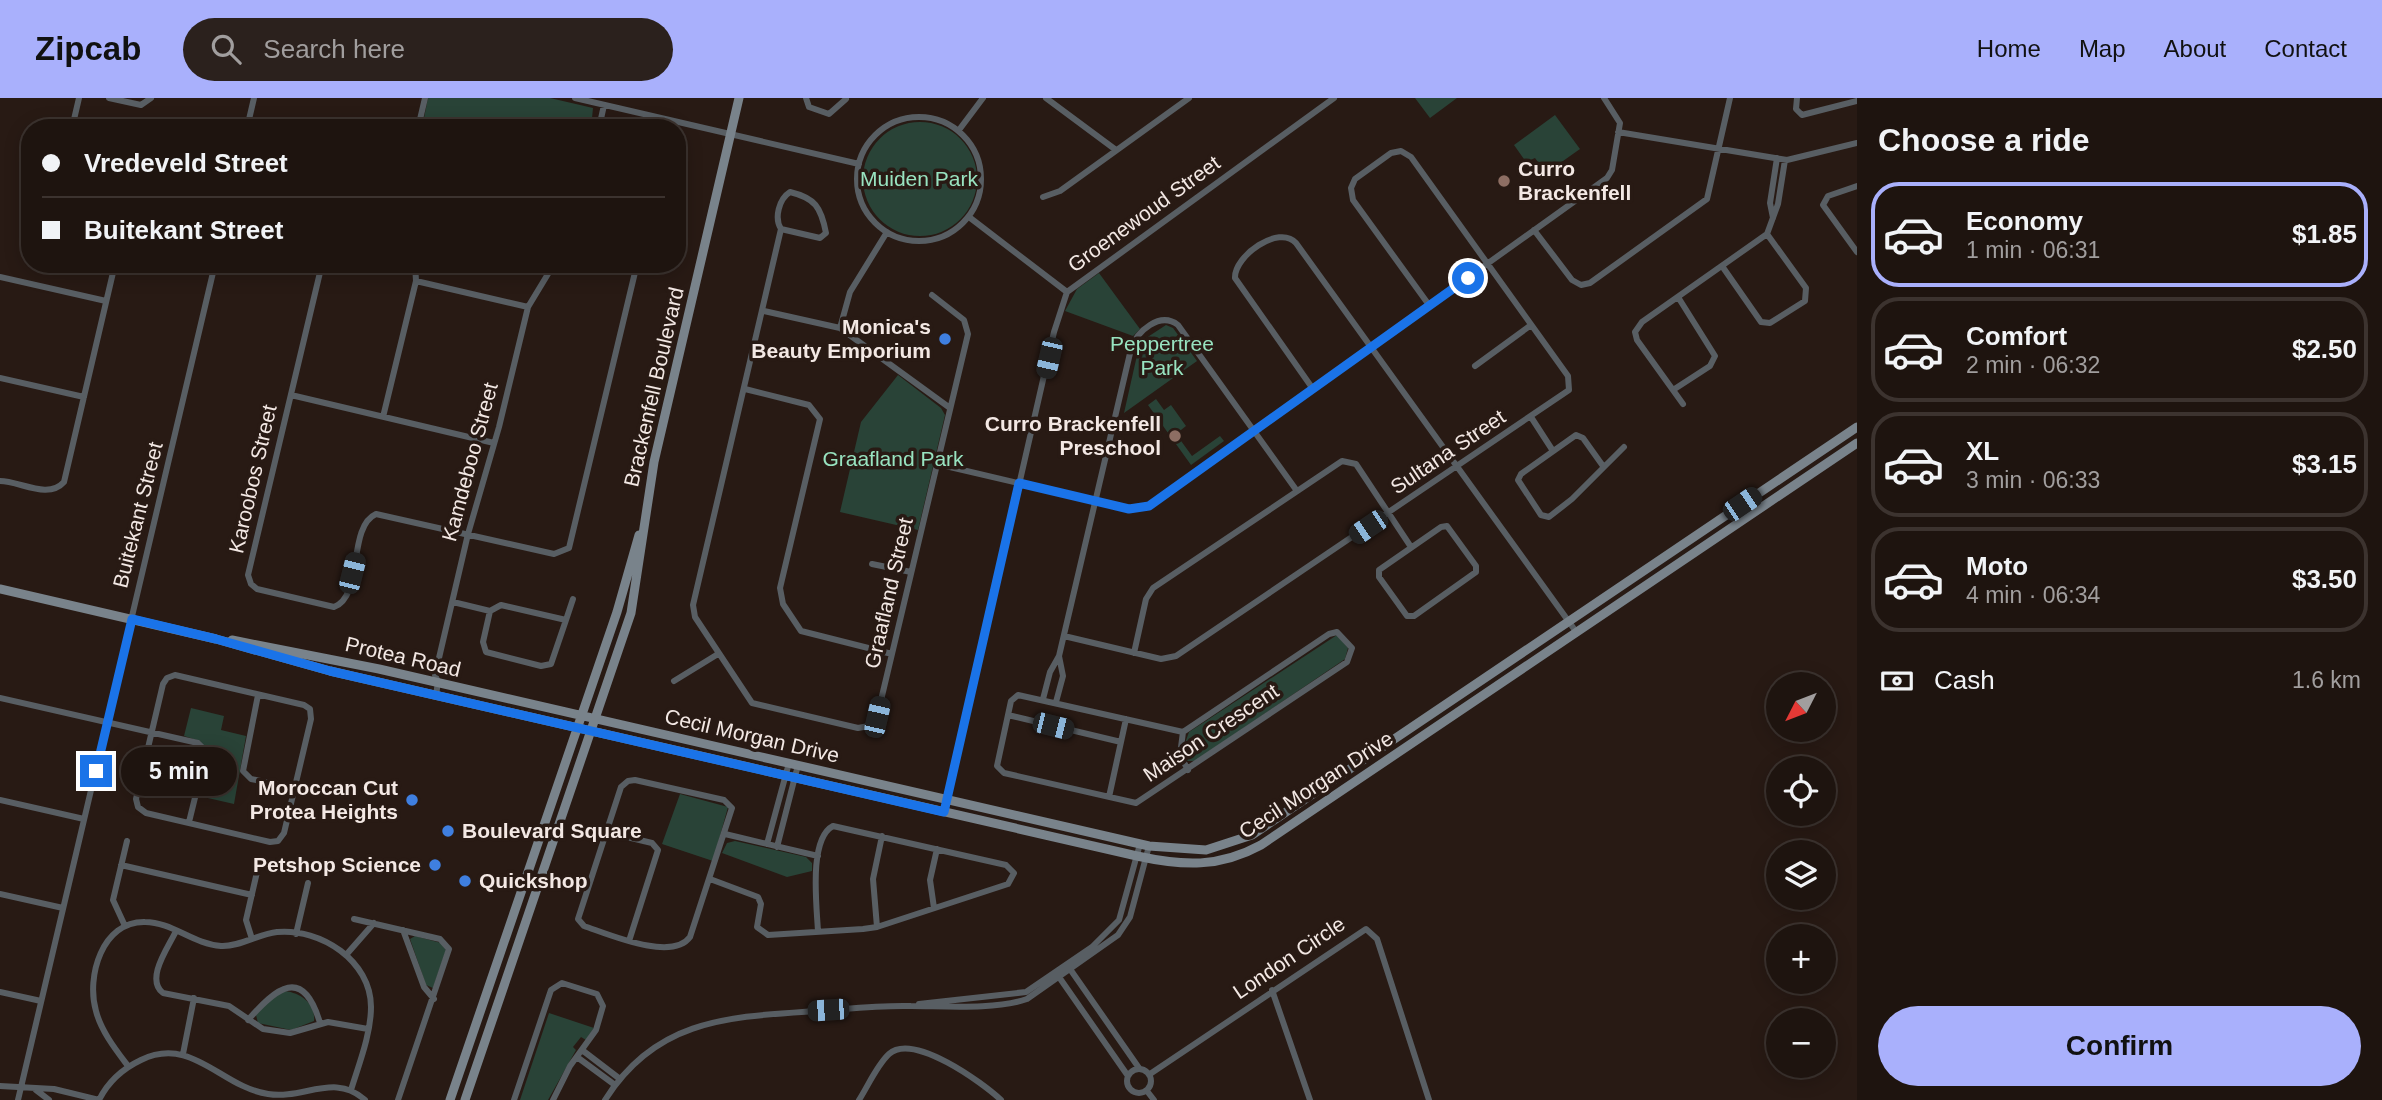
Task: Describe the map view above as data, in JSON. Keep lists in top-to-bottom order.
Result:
{
  "streets": {
    "street": [
      "Groenewoud Street",
      "Brackenfell Boulevard",
      "Sultana Street",
      "Kamdeboo Street",
      "Karoobos Street",
      "Buitekant Street",
      "Graafland Street",
      "Protea Road",
      "Maison Crescent",
      "Cecil Morgan Drive",
      "London Circle"
    ]
  },
  "crossings": [
    ["Groenewoud Street", "Cecil Morgan Drive"],
    ["Brackenfell Boulevard", "Protea Road"],
    ["Brackenfell Boulevard", "Cecil Morgan Drive"],
    ["Kamdeboo Street", "Karoobos Street"],
    ["Kamdeboo Street", "Protea Road"],
    ["Buitekant Street", "Protea Road"],
    ["Protea Road", "Cecil Morgan Drive"]
  ],
  "parks": ["Muiden Park", "Peppertree Park", "Graafland Park"],
  "places": [
    "Curro Brackenfell",
    "Monica's Beauty Emporium",
    "Curro Brackenfell Preschool",
    "Moroccan Cut Protea Heights",
    "Boulevard Square",
    "Petshop Science",
    "Quickshop"
  ],
  "north": "bottom left",
  "page": {
    "header": "Zipcab",
    "search": "Search here",
    "nav": [
      "Home",
      "Map",
      "About",
      "Contact"
    ],
    "heading": "Choose a ride",
    "banner": ["Vredeveld Street", "Buitekant Street"],
    "list": [
      {
        "name": "Economy",
        "note": "1 min · 06:31",
        "value": "$1.85"
      },
      {
        "name": "Comfort",
        "note": "2 min · 06:32",
        "value": "$2.50"
      },
      {
        "name": "XL",
        "note": "3 min · 06:33",
        "value": "$3.15"
      },
      {
        "name": "Moto",
        "note": "4 min · 06:34",
        "value": "$3.50"
      }
    ],
    "pay": ["Cash", "1.6 km"],
    "map_buttons": ["+", "−"],
    "bubble": "5 min",
    "buttons": "Confirm"
  }
}
